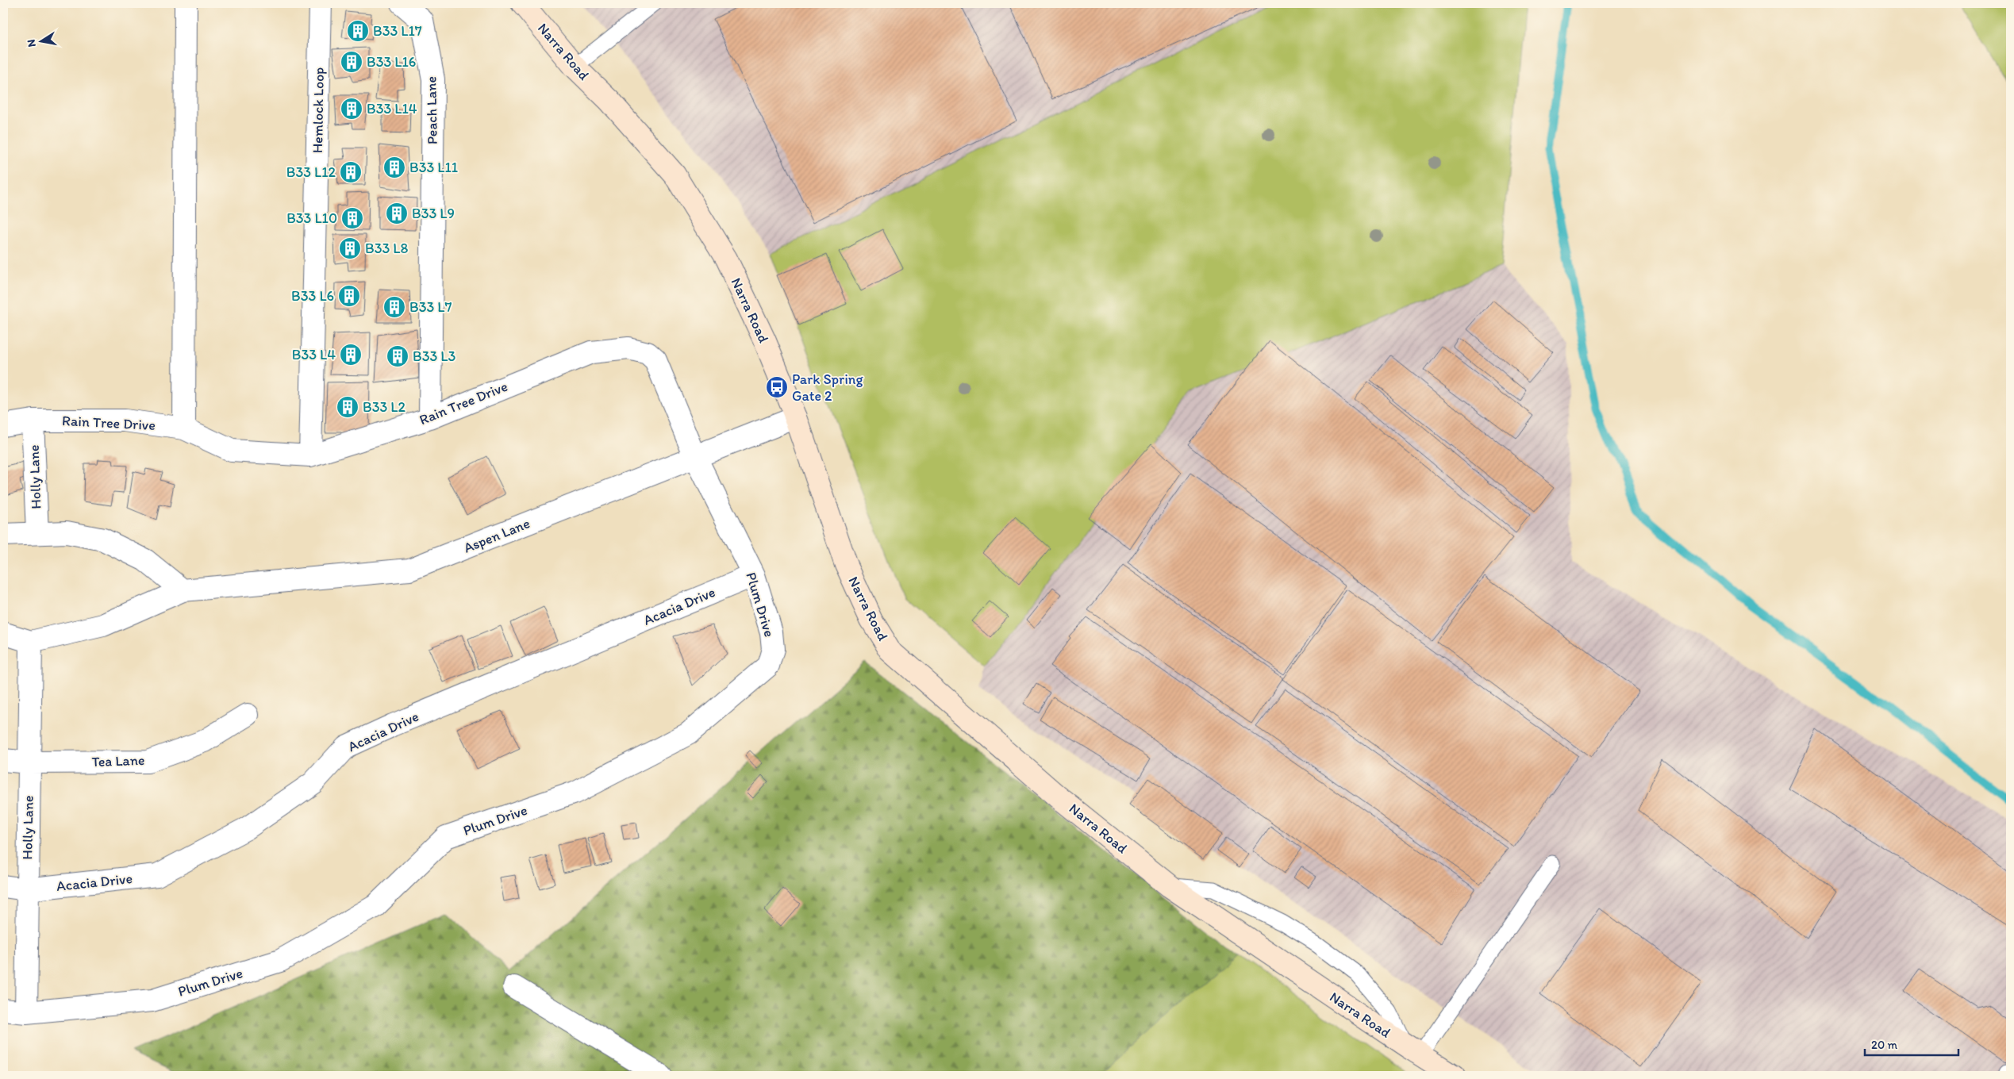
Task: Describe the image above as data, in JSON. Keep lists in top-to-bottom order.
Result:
{
  "streets": {
    "street": [
      "Narra Road",
      "Hemlock Loop",
      "Peach Lane",
      "Rain Tree Drive",
      "Holly Lane",
      "Aspen Lane",
      "Plum Drive",
      "Acacia Drive",
      "Tea Lane"
    ]
  },
  "crossings": [
    ["Narra Road", "Aspen Lane"],
    ["Hemlock Loop", "Rain Tree Drive"],
    ["Peach Lane", "Rain Tree Drive"],
    ["Rain Tree Drive", "Holly Lane"],
    ["Rain Tree Drive", "Aspen Lane"],
    ["Rain Tree Drive", "Plum Drive"],
    ["Holly Lane", "Aspen Lane"],
    ["Holly Lane", "Plum Drive"],
    ["Holly Lane", "Acacia Drive"],
    ["Holly Lane", "Tea Lane"],
    ["Aspen Lane", "Plum Drive"],
    ["Plum Drive", "Acacia Drive"]
  ],
  "places": {
    "building": [
      "B33 L17",
      "B33 L16",
      "B33 L14",
      "B33 L11",
      "B33 L12",
      "B33 L9",
      "B33 L10",
      "B33 L8",
      "B33 L6",
      "B33 L7",
      "B33 L4",
      "B33 L3",
      "B33 L2"
    ],
    "bus stop": ["Park Spring Gate 2"]
  },
  "scale_bar": "20 m",
  "north": "left"
}
